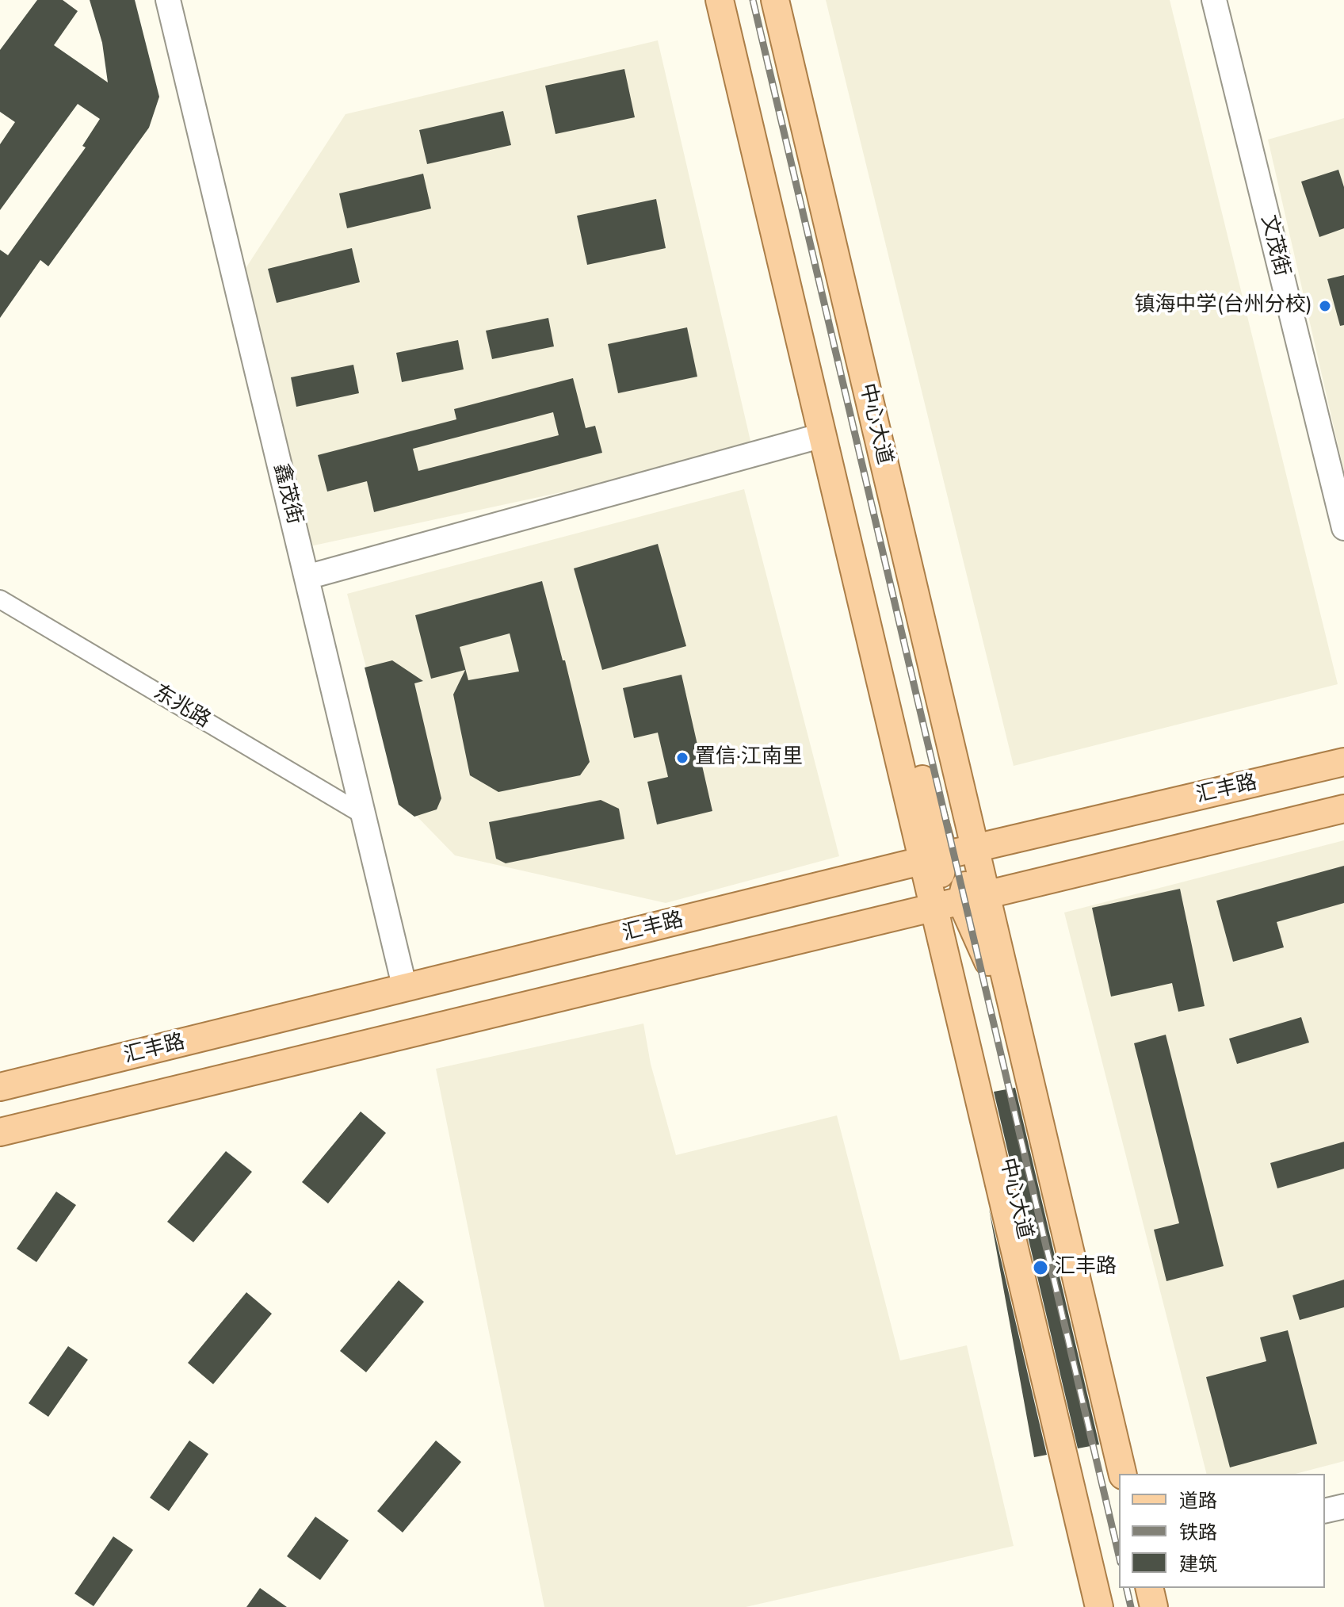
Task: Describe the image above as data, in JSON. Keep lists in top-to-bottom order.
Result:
{
  "streets": {
    "main road": ["中心大道", "汇丰路"],
    "street": ["文茂街", "鑫茂街", "东兆路"]
  },
  "crossings": [
    ["中心大道", "汇丰路"],
    ["鑫茂街", "东兆路"],
    ["鑫茂街", "汇丰路"]
  ],
  "places": ["镇海中学(台州分校)", "置信·江南里", "汇丰路"],
  "legend": ["道路", "铁路", "建筑"]
}
